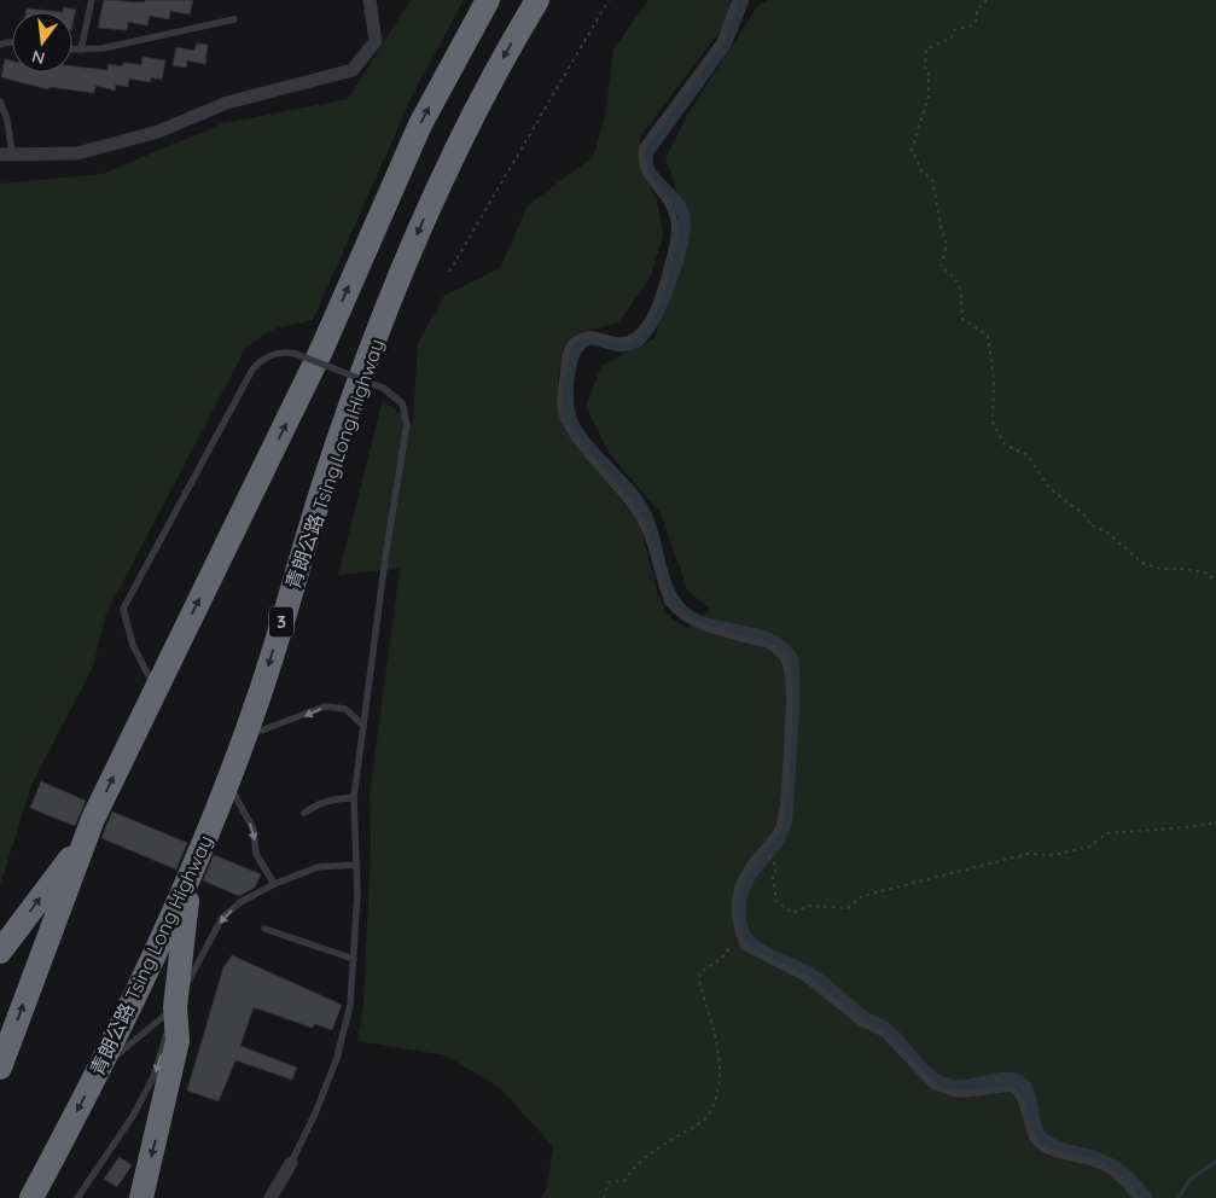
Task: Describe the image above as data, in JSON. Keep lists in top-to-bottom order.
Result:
{
  "streets": {
    "highway": ["青朗公路 Tsing Long Highway", "3"]
  },
  "north": "bottom"
}
